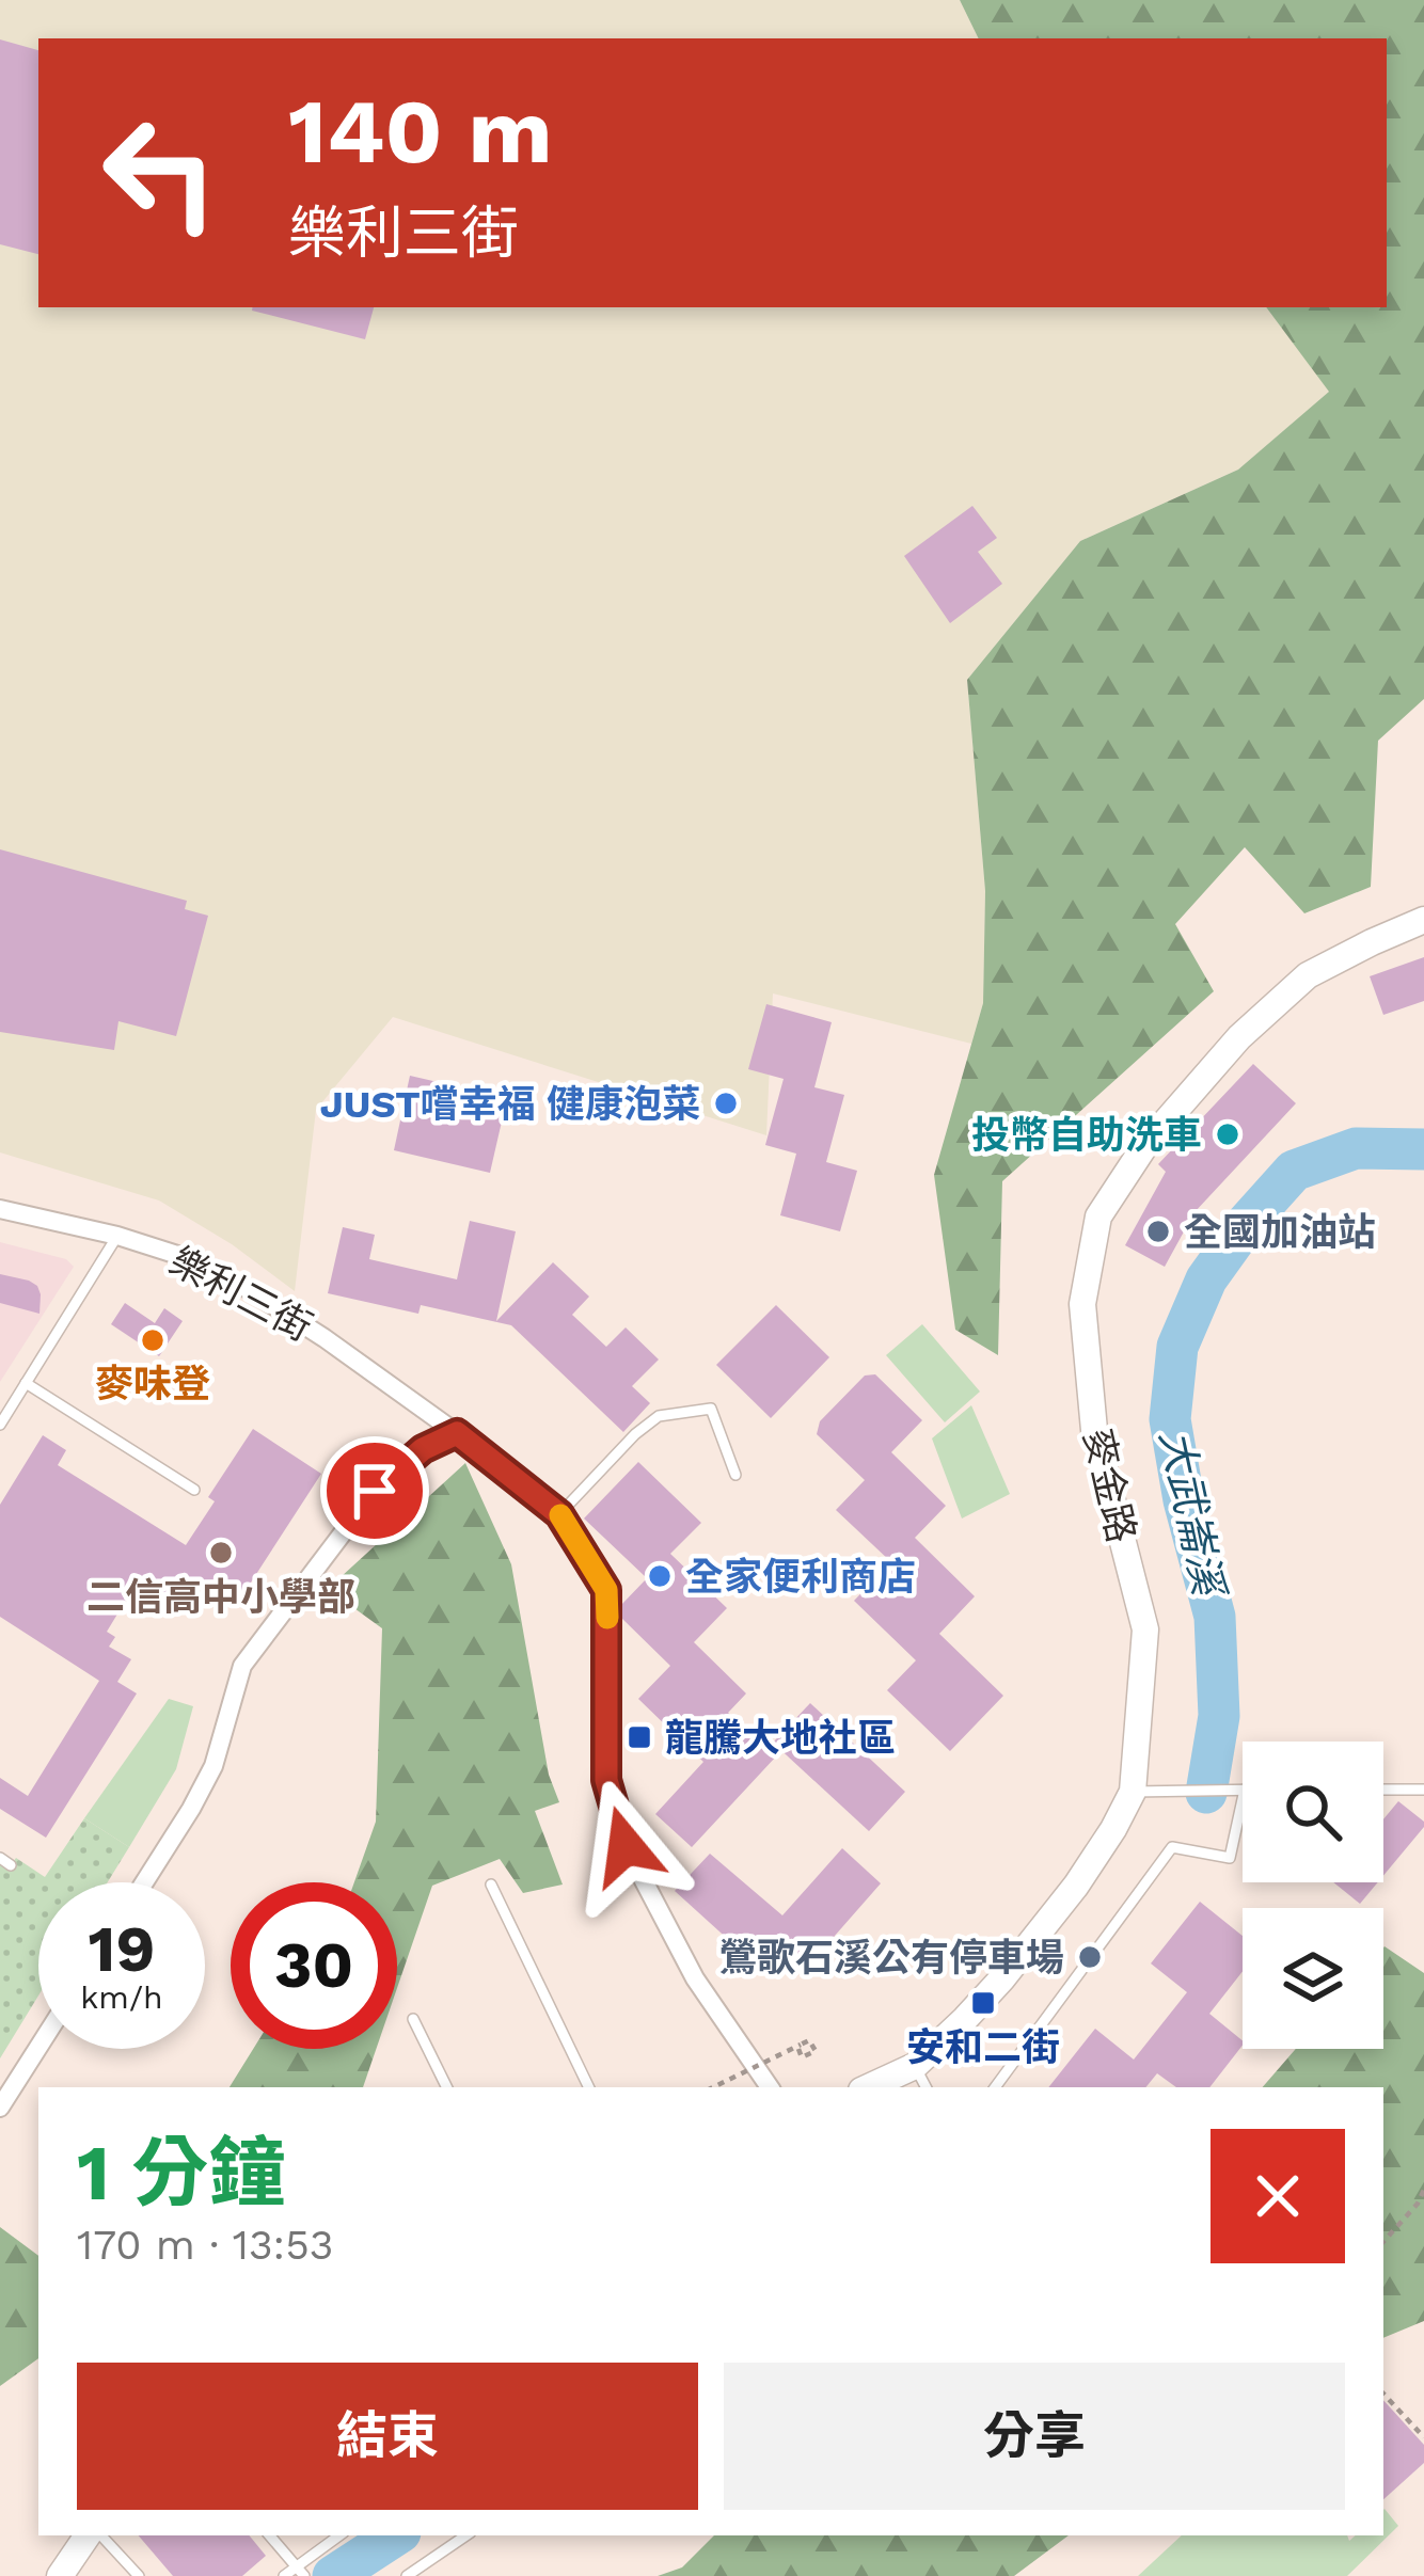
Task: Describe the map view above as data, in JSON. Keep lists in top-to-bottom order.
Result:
{
  "streets": {
    "street": ["樂利三街", "麥金路"]
  },
  "water": ["大武崙溪"],
  "places": {
    "other": [
      "JUST嚐幸福 健康泡菜",
      "投幣自助洗車",
      "全國加油站",
      "麥味登",
      "二信高中小學部",
      "全家便利商店",
      "鶯歌石溪公有停車場"
    ],
    "transit": ["龍騰大地社區", "安和二街"]
  },
  "page": {
    "turn": ["140 m", "樂利三街"],
    "speed": "19 km/h",
    "limit": "30",
    "heading": ["1 分鐘", "170 m · 13:53"],
    "buttons": ["結束", "分享"]
  }
}
